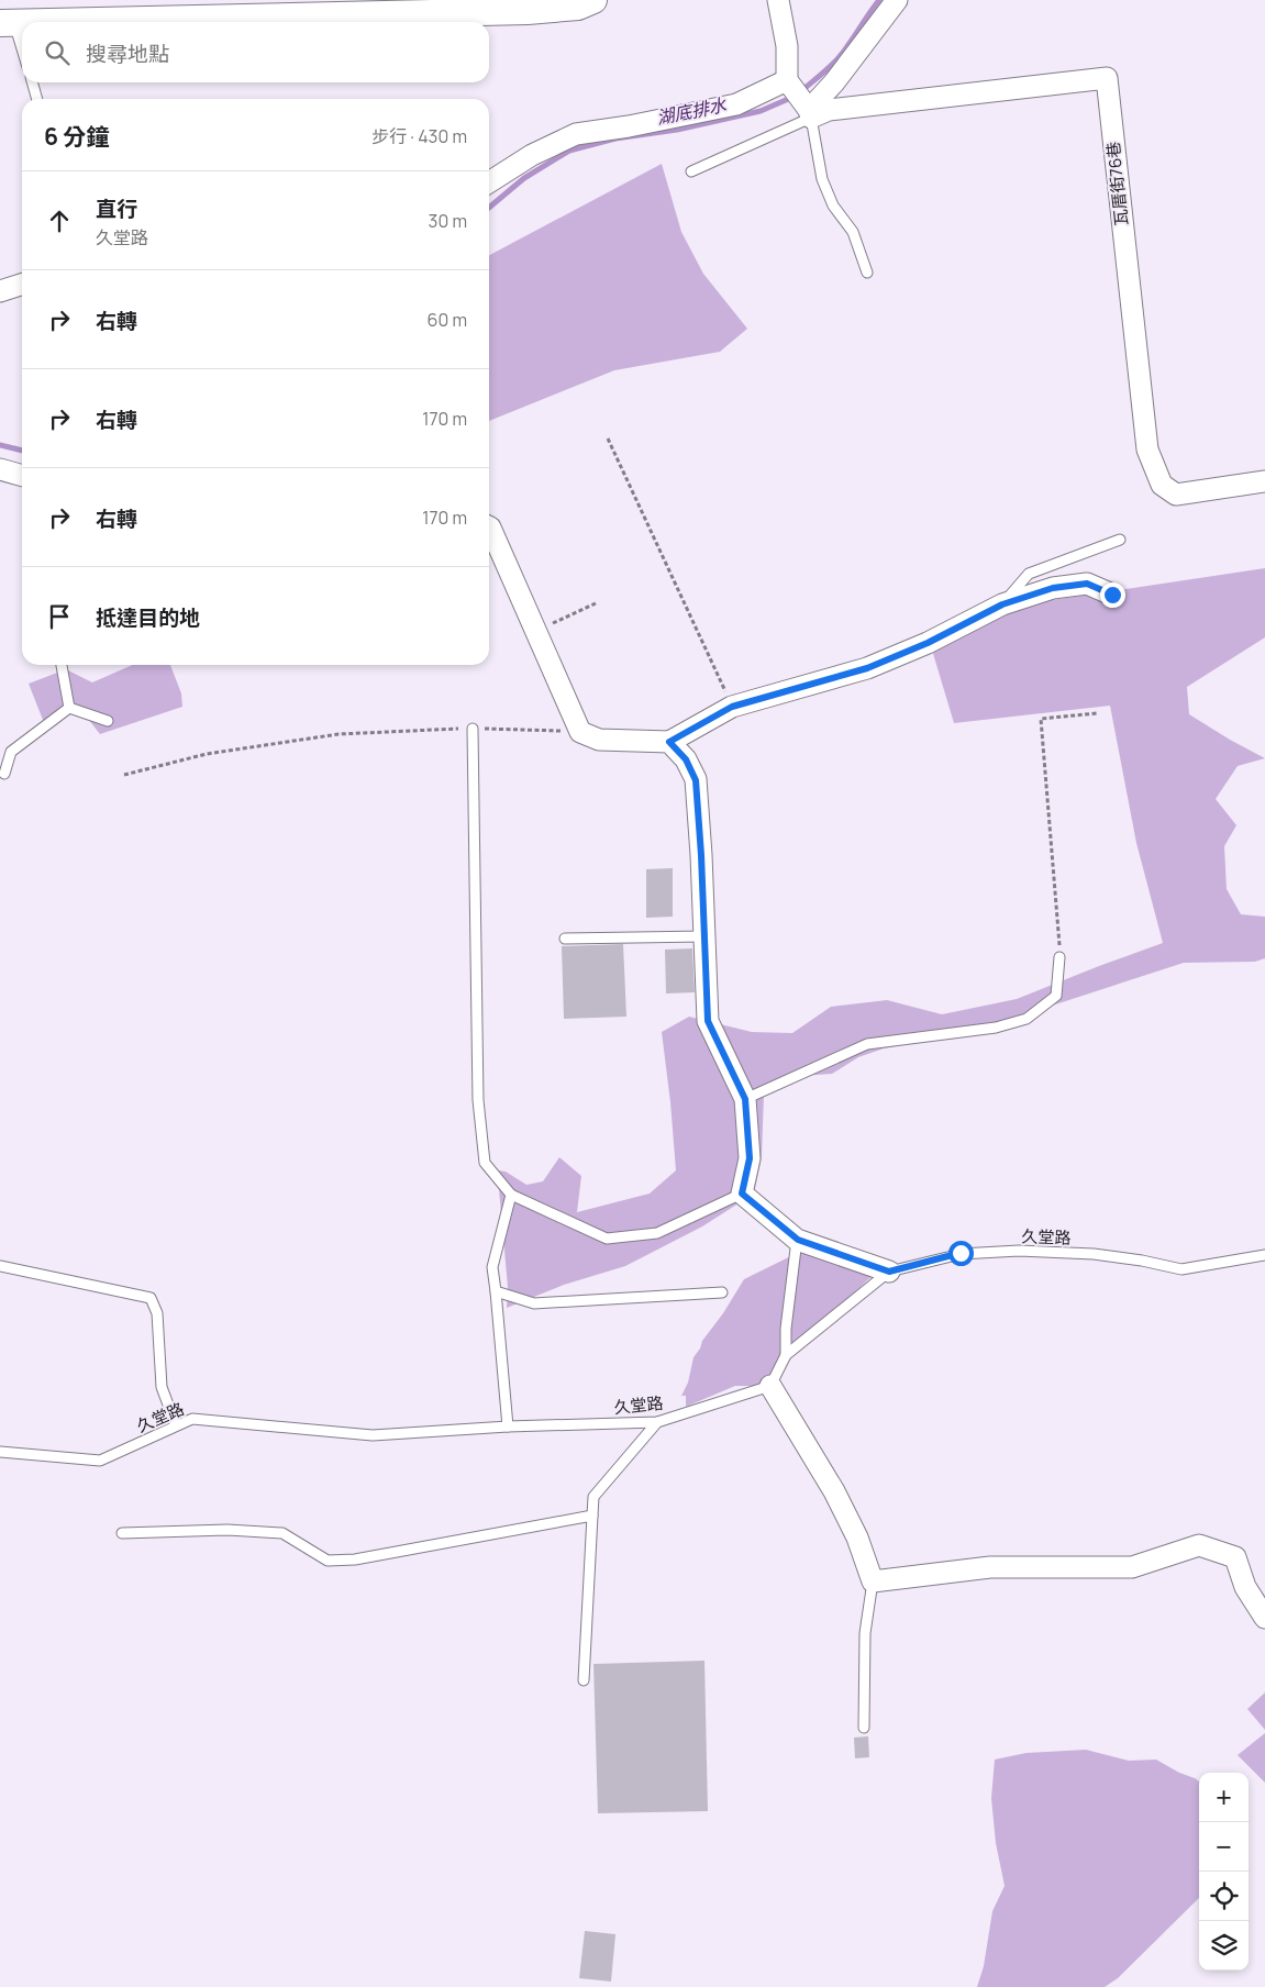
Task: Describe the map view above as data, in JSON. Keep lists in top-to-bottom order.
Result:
{
  "streets": {
    "street": ["瓦厝街76巷"],
    "lane": ["久堂路"]
  },
  "water": ["湖底排水"],
  "page": {
    "search": "搜尋地點",
    "heading": ["6 分鐘", "步行 · 430 m"],
    "list": [
      ["直行", "久堂路", "30 m"],
      ["右轉", "60 m"],
      ["右轉", "170 m"],
      ["右轉", "170 m"],
      "抵達目的地"
    ],
    "map_buttons": ["+", "−"]
  }
}
